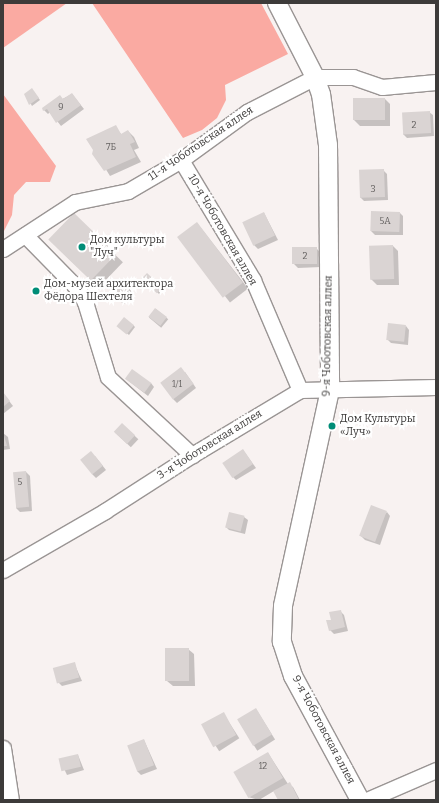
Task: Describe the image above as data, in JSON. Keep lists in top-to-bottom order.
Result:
{
  "streets": {
    "street": [
      "11-я Чоботовская аллея",
      "10-я Чоботовская аллея",
      "9-я Чоботовская аллея",
      "3-я Чоботовская аллея"
    ]
  },
  "crossings": [
    ["11-я Чоботовская аллея", "10-я Чоботовская аллея"],
    ["11-я Чоботовская аллея", "9-я Чоботовская аллея"],
    ["10-я Чоботовская аллея", "3-я Чоботовская аллея"]
  ],
  "places": ["Дом культуры \"Луч\"", "Дом-музей архитектора Фёдора Шехтеля", "Дом Культуры «Луч»"],
  "house_numbers": [
    "9",
    "2",
    "7Б",
    "3",
    "5А",
    "2",
    "1/1",
    "5",
    "12"
  ]
}
